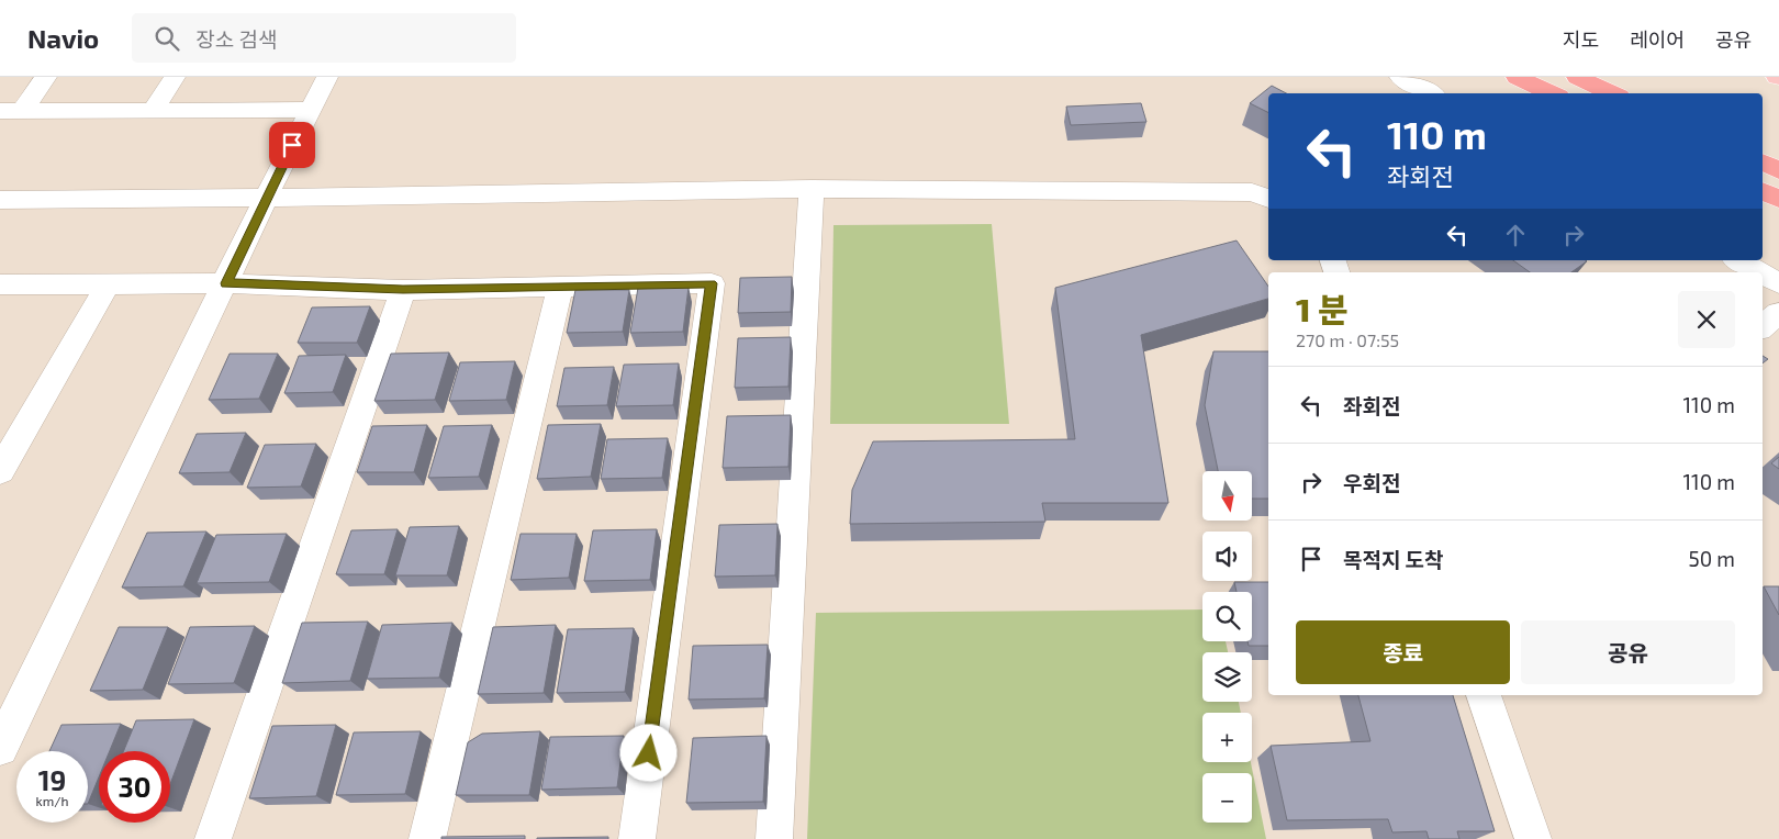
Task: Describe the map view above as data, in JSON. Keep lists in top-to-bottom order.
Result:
{
  "north": "bottom",
  "page": {
    "header": "Navio",
    "search": "장소 검색",
    "nav": ["지도", "레이어", "공유"],
    "turn": ["110 m", "좌회전"],
    "heading": ["1 분", "270 m · 07:55"],
    "list": [
      {
        "name": "좌회전",
        "value": "110 m"
      },
      {
        "name": "우회전",
        "value": "110 m"
      },
      {
        "name": "목적지 도착",
        "value": "50 m"
      }
    ],
    "map_buttons": ["+", "−"],
    "buttons": ["종료", "공유"],
    "speed": "19 km/h",
    "limit": "30"
  }
}
